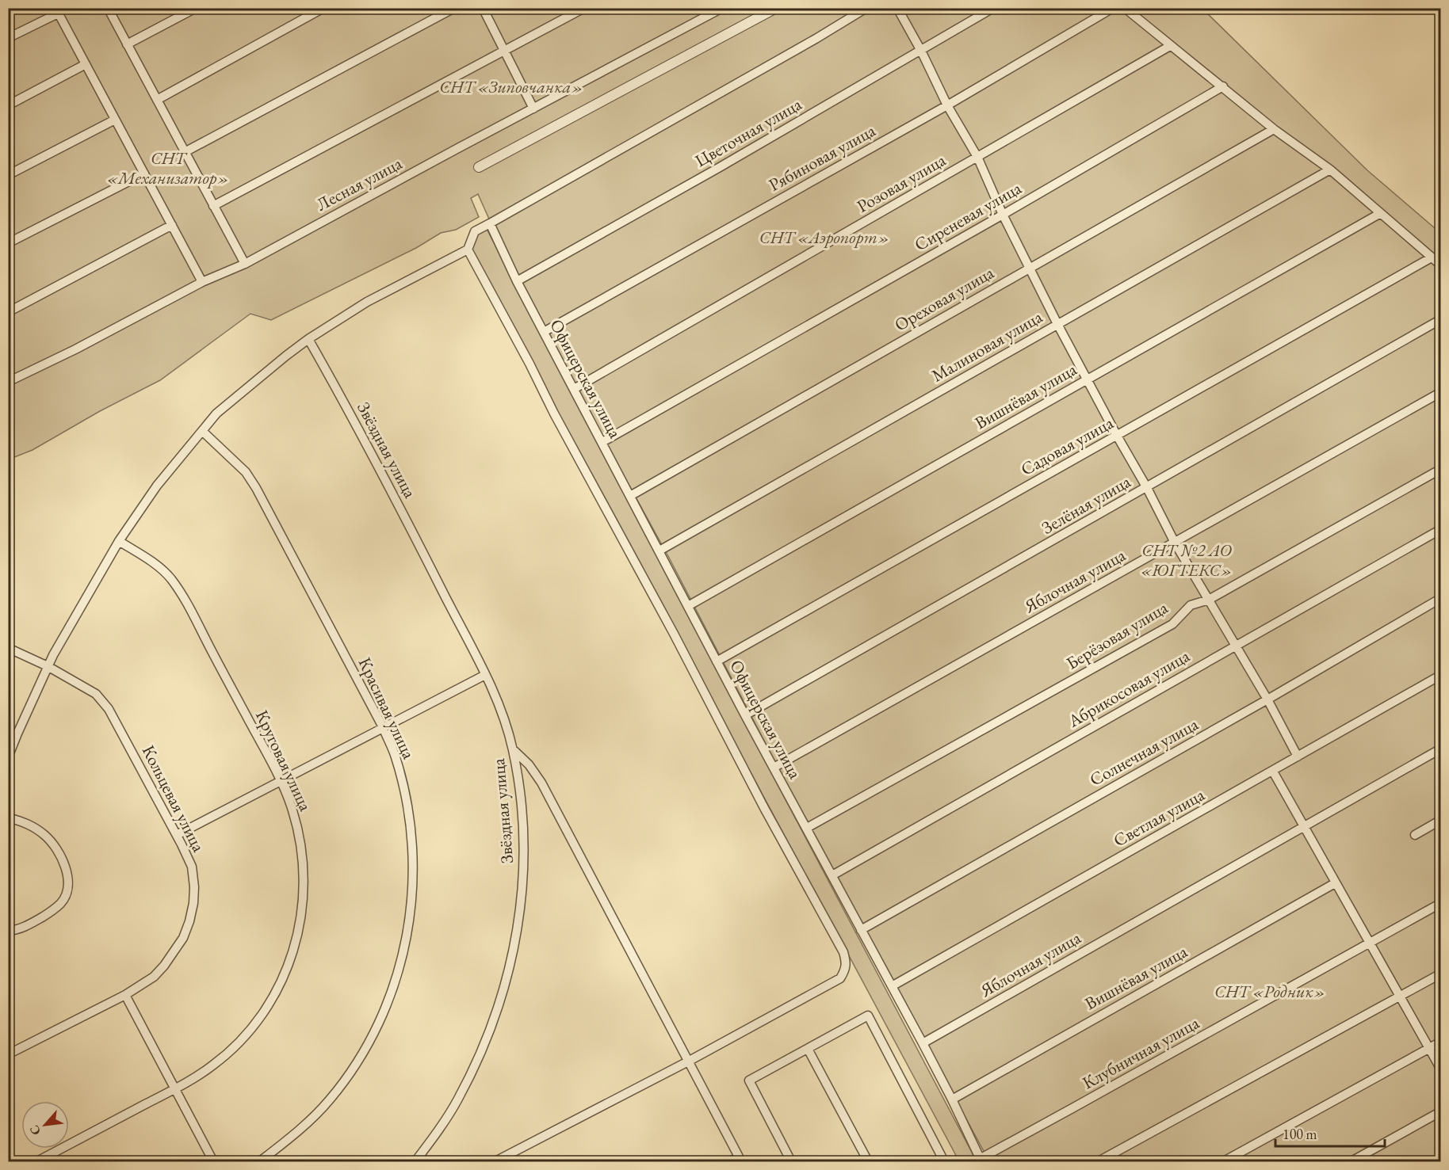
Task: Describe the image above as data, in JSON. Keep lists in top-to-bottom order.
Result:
{
  "streets": {
    "street": [
      "Цветочная улица",
      "Рябиновая улица",
      "Розовая улица",
      "Лесная улица",
      "Сиреневая улица",
      "Ореховая улица",
      "Малиновая улица",
      "Офицерская улица",
      "Вишнёвая улица",
      "Садовая улица",
      "Звёздная улица",
      "Зелёная улица",
      "Яблочная улица",
      "Берёзовая улица",
      "Абрикосовая улица",
      "Красивая улица",
      "Солнечная улица",
      "Круговая улица",
      "Кольцевая улица",
      "Светлая улица",
      "Клубничная улица"
    ]
  },
  "crossings": [
    ["Цветочная улица", "Офицерская улица"],
    ["Рябиновая улица", "Офицерская улица"],
    ["Розовая улица", "Офицерская улица"],
    ["Сиреневая улица", "Офицерская улица"],
    ["Ореховая улица", "Офицерская улица"],
    ["Малиновая улица", "Офицерская улица"],
    ["Офицерская улица", "Вишнёвая улица"],
    ["Офицерская улица", "Садовая улица"],
    ["Офицерская улица", "Зелёная улица"],
    ["Офицерская улица", "Яблочная улица"],
    ["Офицерская улица", "Берёзовая улица"],
    ["Офицерская улица", "Абрикосовая улица"],
    ["Офицерская улица", "Солнечная улица"],
    ["Офицерская улица", "Светлая улица"],
    ["Офицерская улица", "Клубничная улица"]
  ],
  "parks": [
    "СНТ «Зиповчанка»",
    "СНТ «Механизатор»",
    "СНТ «Аэропорт»",
    "СНТ №2 АО «ЮГТЕКС»",
    "СНТ «Родник»"
  ],
  "scale_bar": "100 m",
  "north": "bottom left"
}
